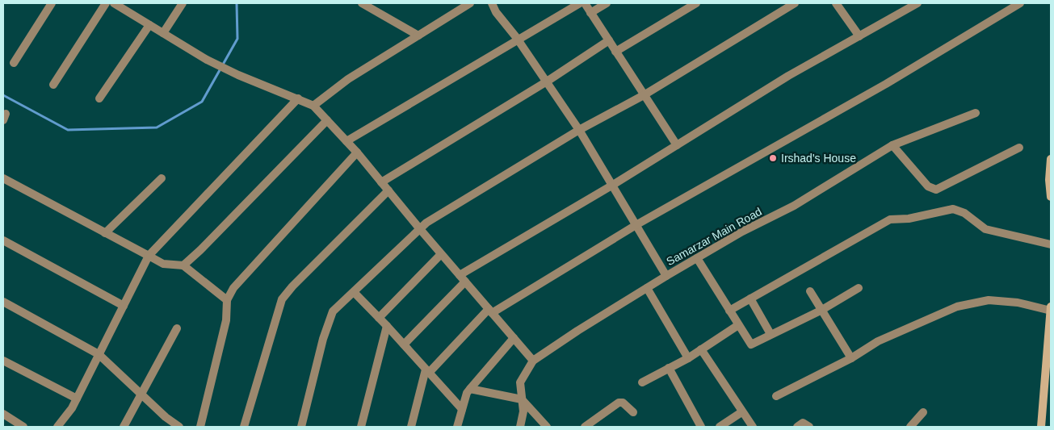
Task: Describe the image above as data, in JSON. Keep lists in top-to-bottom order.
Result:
{
  "streets": {
    "street": ["Samarzar Main Road"]
  },
  "places": ["Irshad's House"]
}
